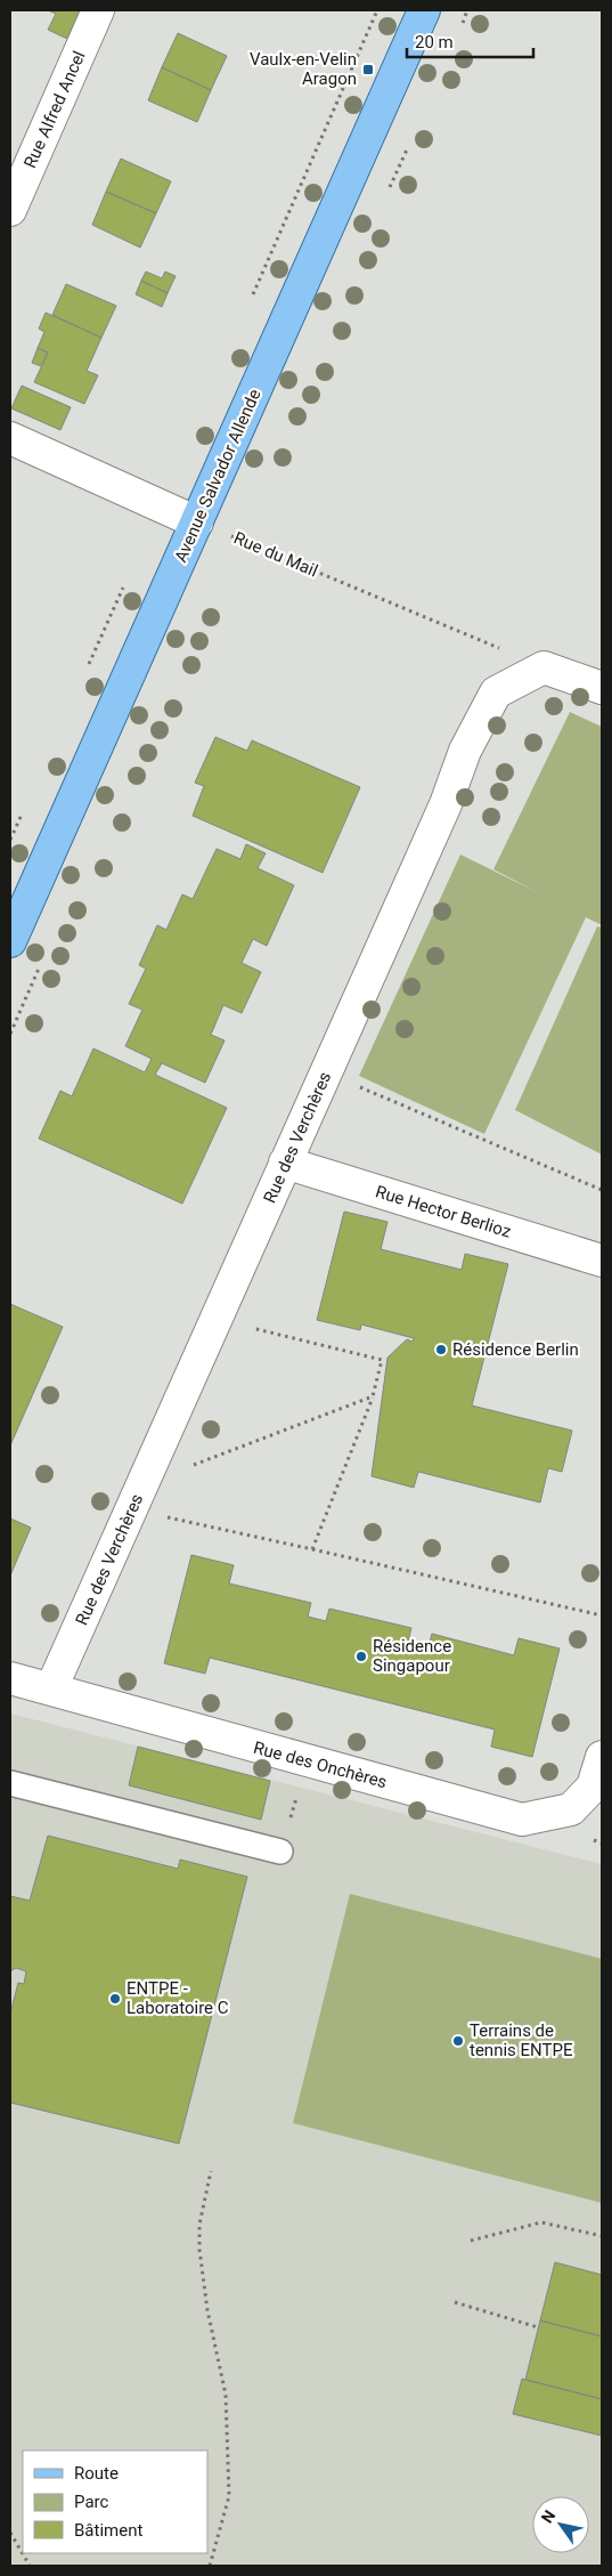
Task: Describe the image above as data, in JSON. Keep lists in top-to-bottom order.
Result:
{
  "streets": {
    "main road": ["Avenue Salvador Allende"],
    "street": [
      "Rue Alfred Ancel",
      "Rue des Verchères",
      "Rue Hector Berlioz",
      "Rue des Onchères"
    ],
    "path": ["Rue du Mail"]
  },
  "crossings": [
    ["Avenue Salvador Allende", "Rue du Mail"],
    ["Rue du Mail", "Rue des Verchères"],
    ["Rue des Verchères", "Rue Hector Berlioz"],
    ["Rue des Verchères", "Rue des Onchères"]
  ],
  "places": {
    "transit": ["Vaulx-en-Velin Aragon"],
    "other": [
      "Résidence Berlin",
      "Résidence Singapour",
      "ENTPE - Laboratoire C",
      "Terrains de tennis ENTPE"
    ]
  },
  "legend": ["Route", "Parc", "Bâtiment"],
  "scale_bar": "20 m",
  "north": "top left"
}
